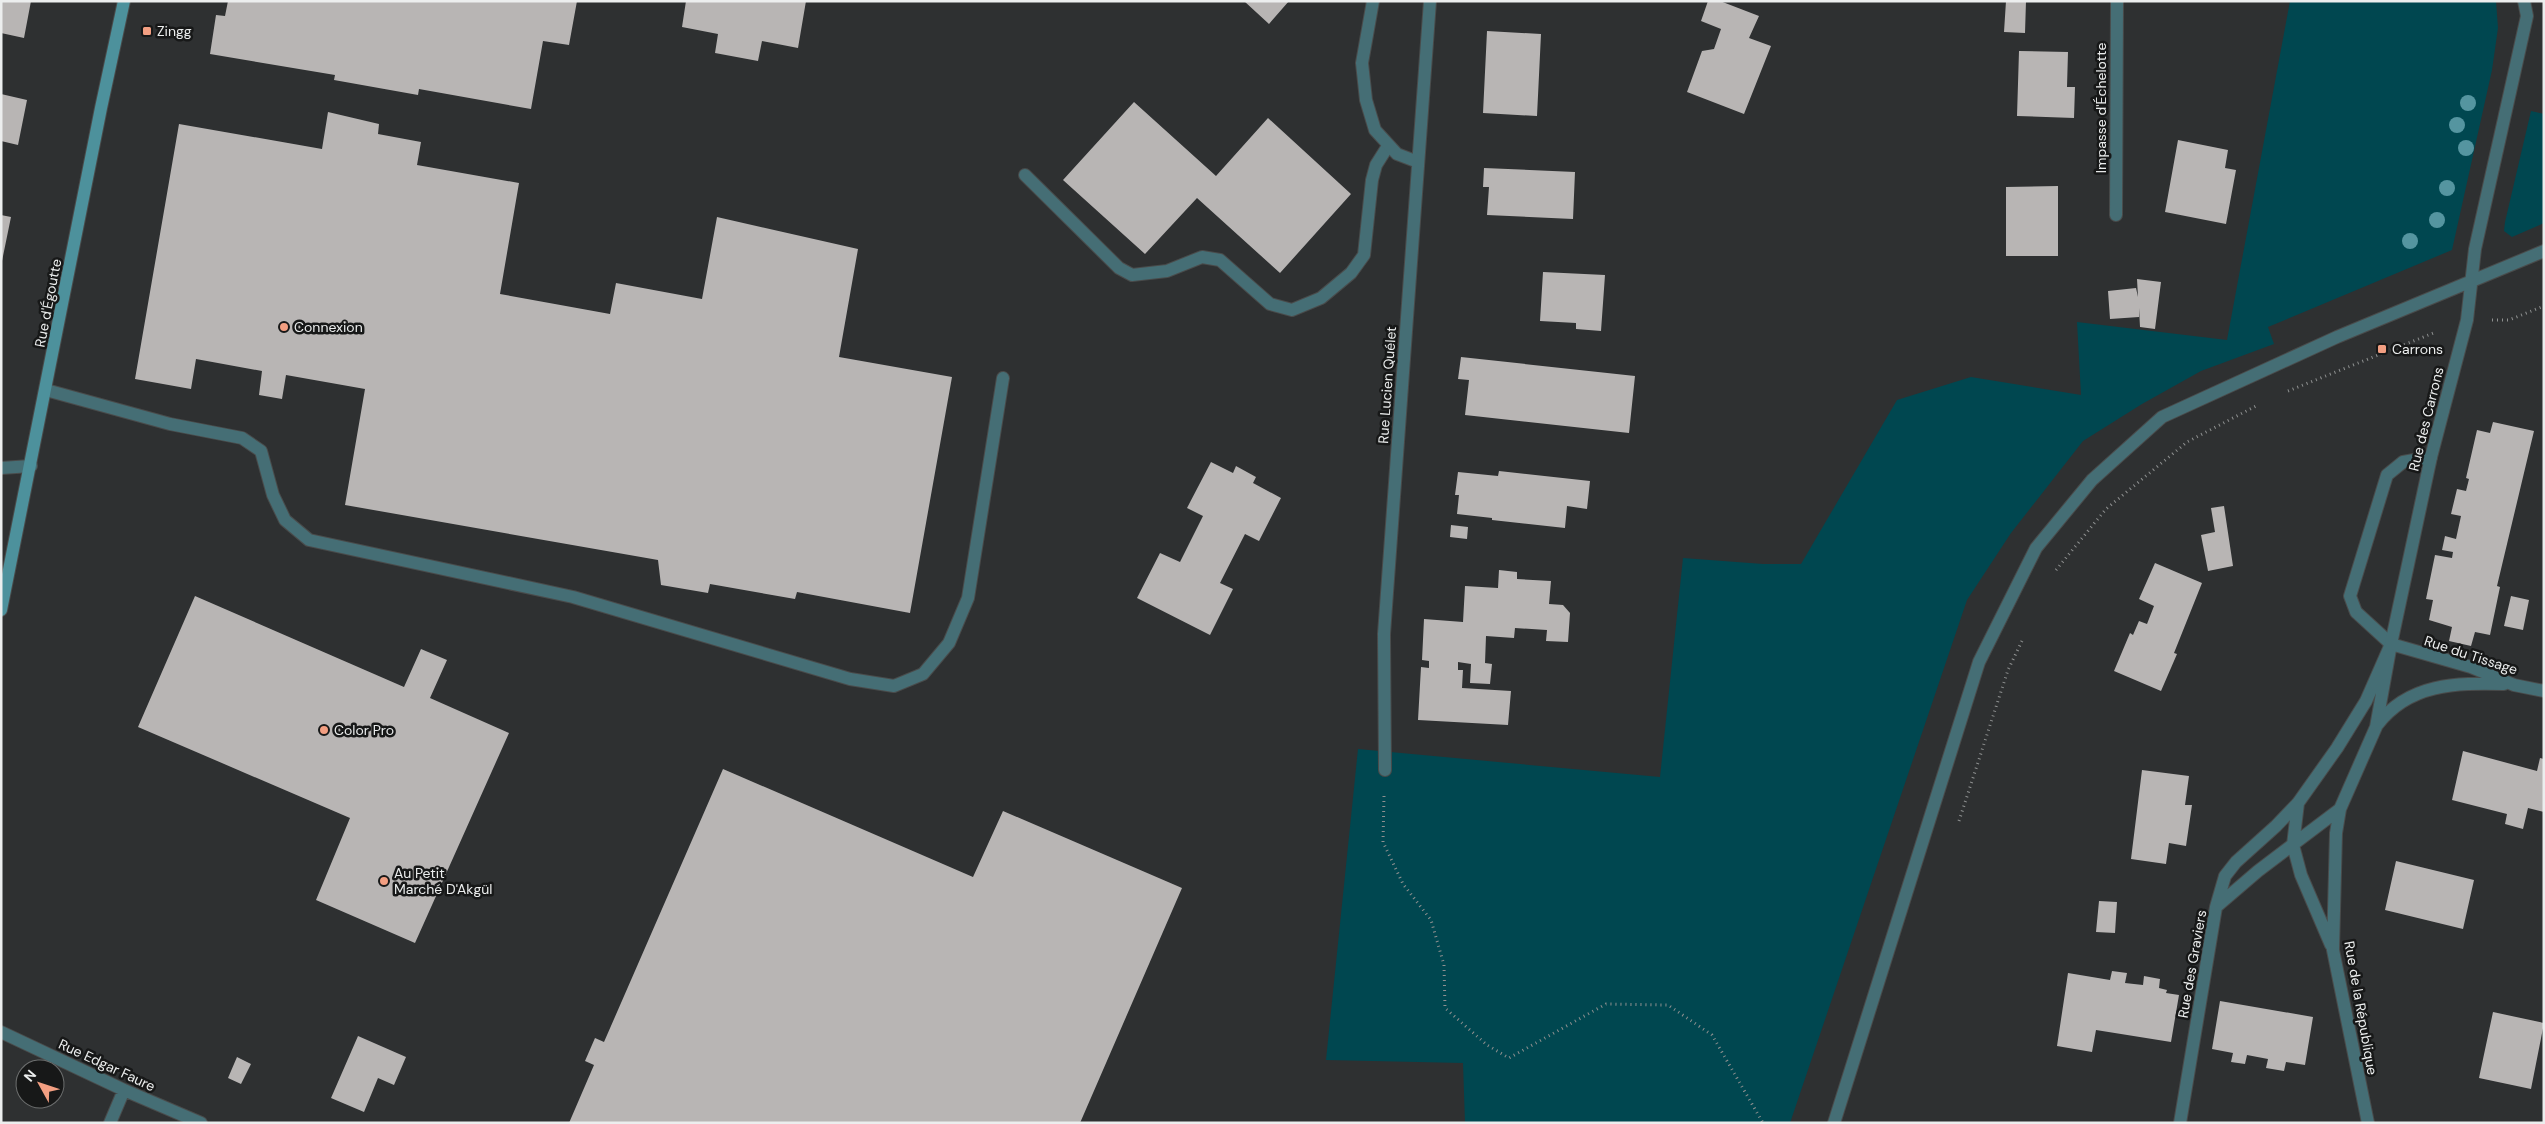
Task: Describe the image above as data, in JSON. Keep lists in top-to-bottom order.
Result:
{
  "streets": {
    "main road": ["Rue d'Égoutte"],
    "street": [
      "Impasse d'Échelotte",
      "Rue Lucien Quélet",
      "Rue des Carrons",
      "Rue du Tissage",
      "Rue des Graviers",
      "Rue de la République",
      "Rue Edgar Faure"
    ]
  },
  "crossings": [
    ["Rue des Carrons", "Rue du Tissage"],
    ["Rue des Carrons", "Rue des Graviers"],
    ["Rue des Carrons", "Rue de la République"],
    ["Rue des Graviers", "Rue de la République"]
  ],
  "places": {
    "transit": ["Zingg", "Carrons"],
    "other": ["Connexion", "Color Pro", "Au Petit Marché D'Akgül"]
  },
  "north": "top left"
}
